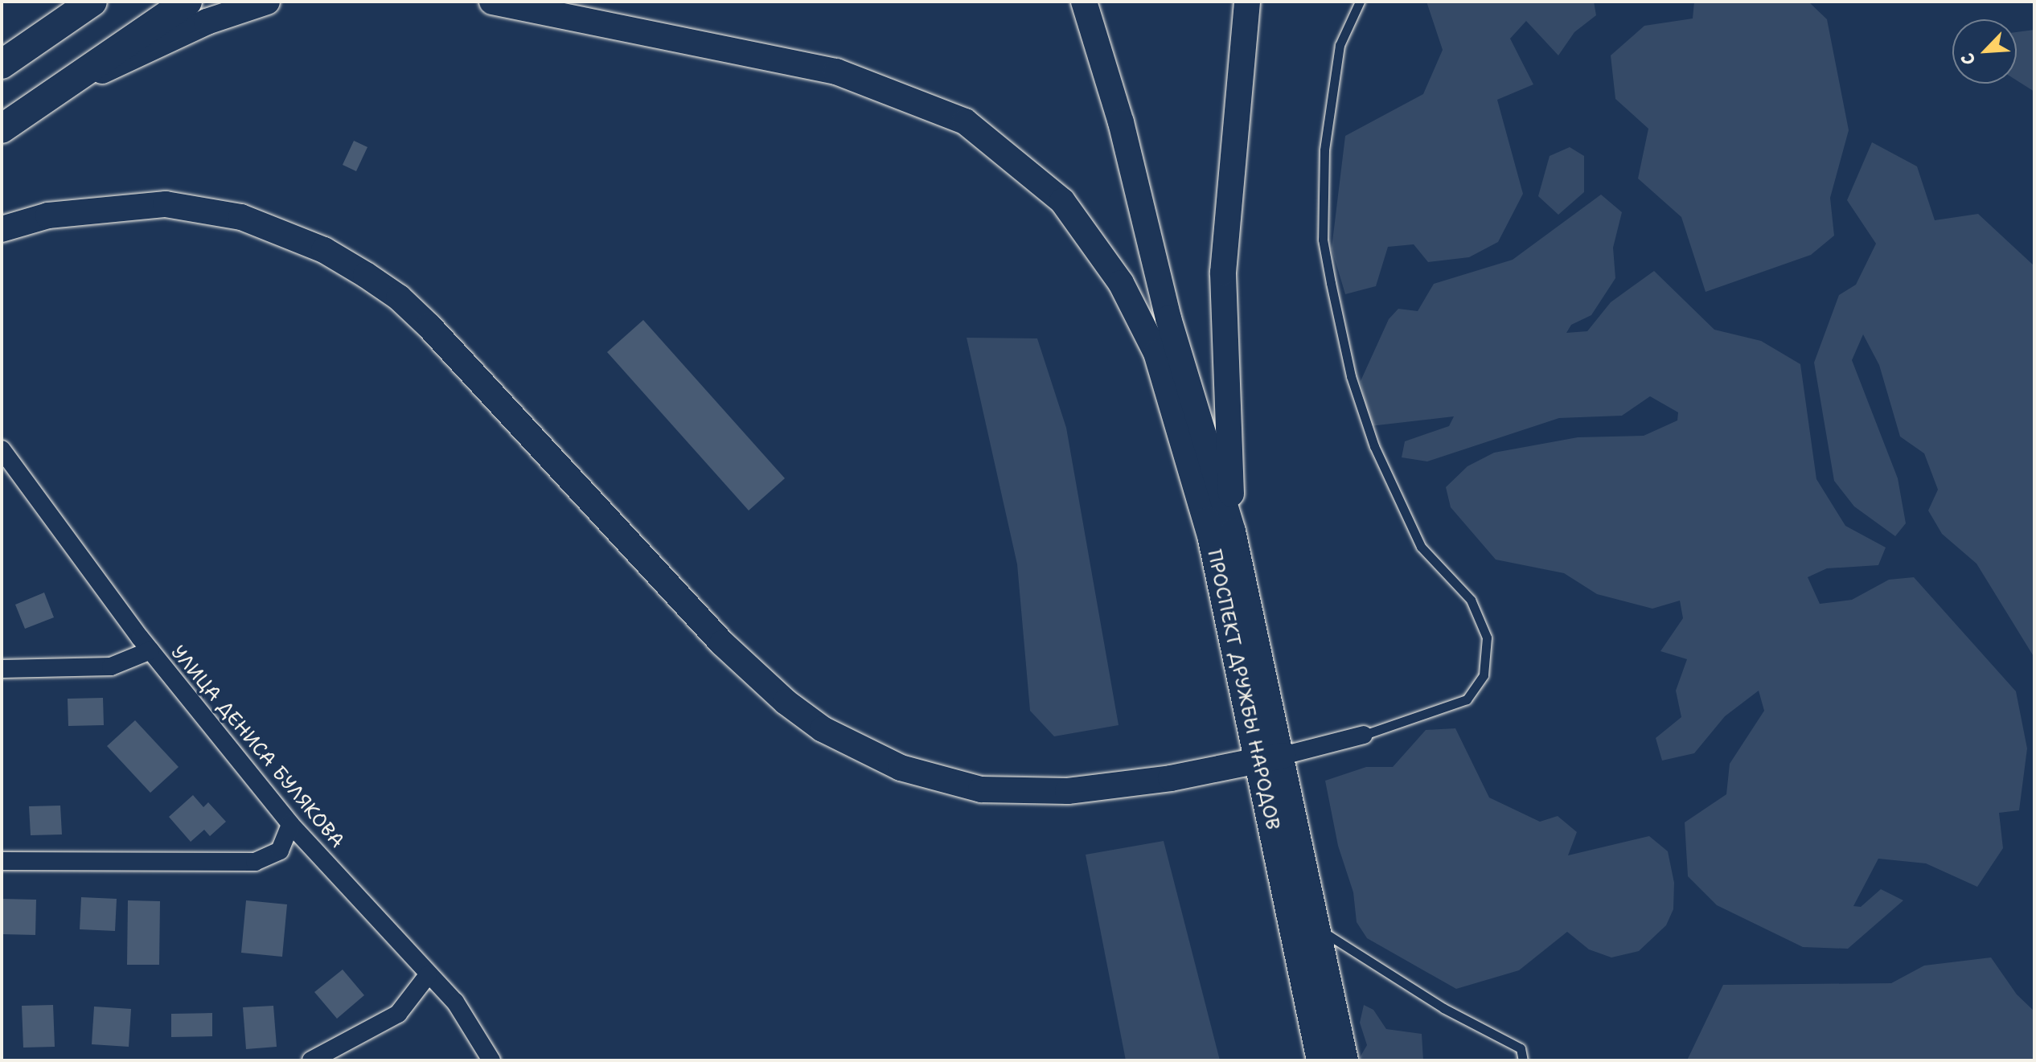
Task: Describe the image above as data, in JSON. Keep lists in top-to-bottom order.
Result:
{
  "streets": {
    "main road": ["ПРОСПЕКТ ДРУЖБЫ НАРОДОВ"],
    "street": ["УЛИЦА ДЕНИСА БУЛЯКОВА"]
  },
  "north": "bottom left"
}
